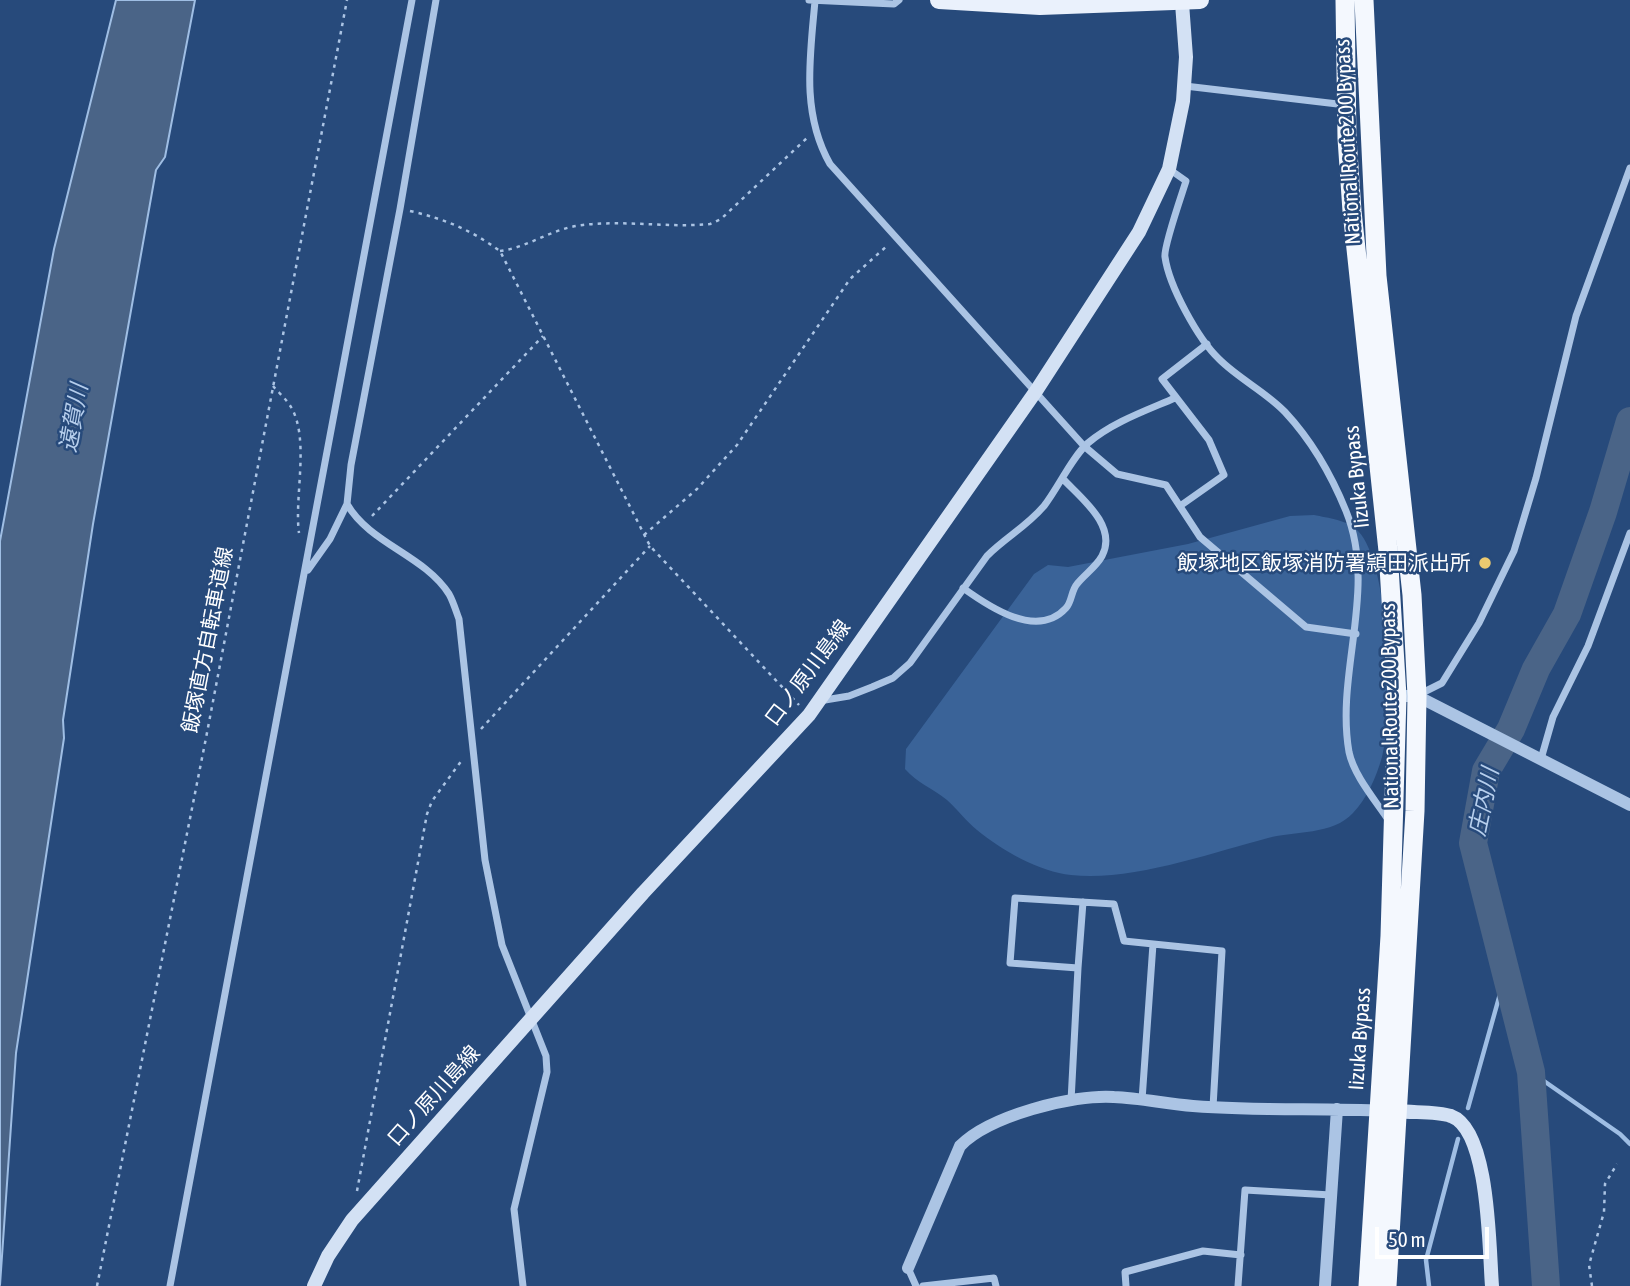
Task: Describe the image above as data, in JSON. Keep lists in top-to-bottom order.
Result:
{
  "streets": {
    "highway": ["National Route 200 Bypass", "Iizuka Bypass"],
    "main road": ["口ノ原川島線"],
    "path": ["飯塚直方自転車道線"]
  },
  "water": ["遠賀川", "庄内川"],
  "places": ["飯塚地区飯塚消防署頴田派出所"],
  "scale_bar": "50 m"
}
